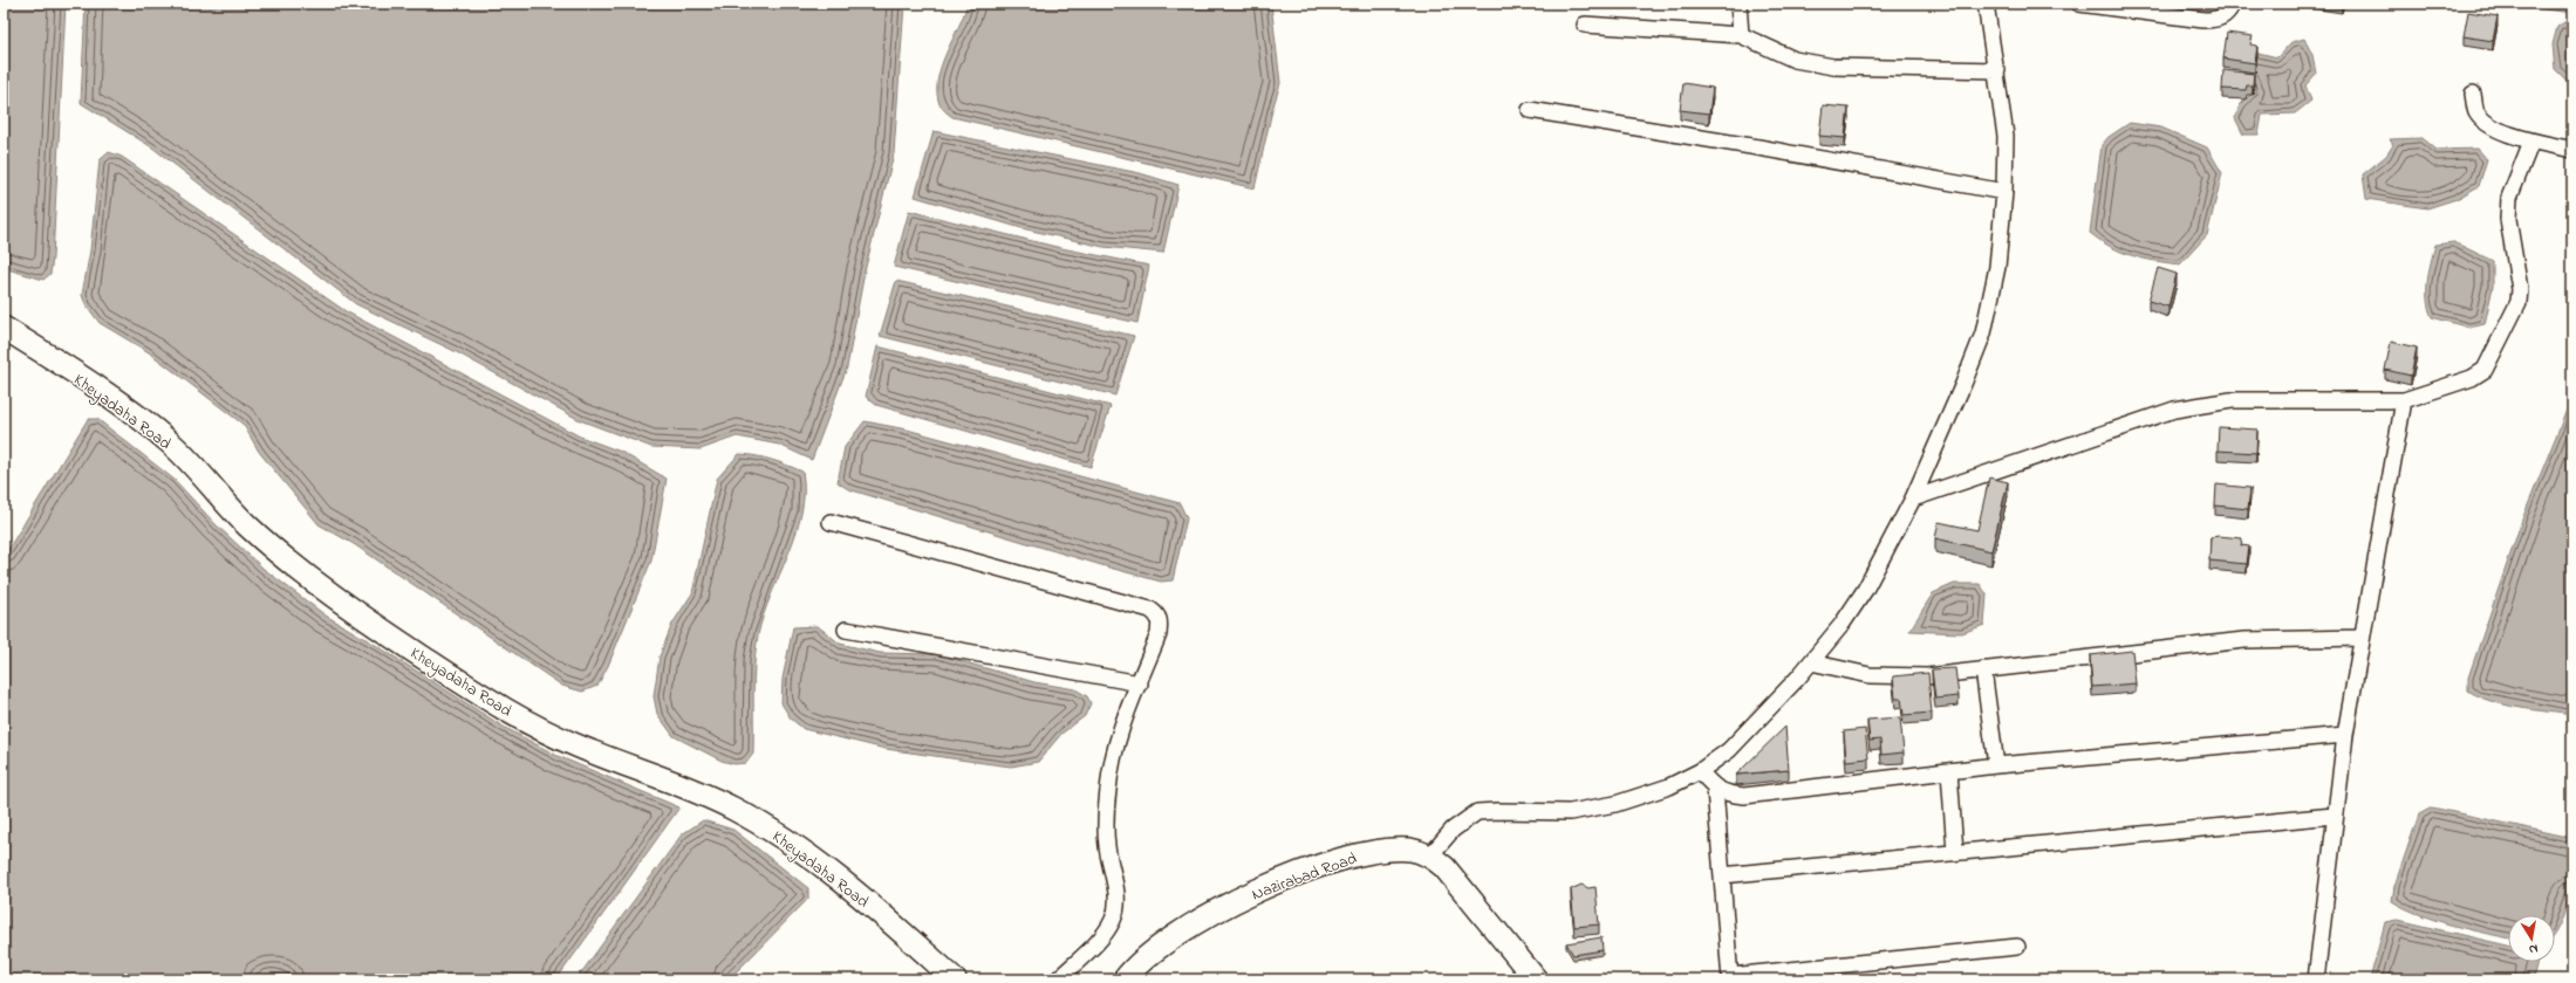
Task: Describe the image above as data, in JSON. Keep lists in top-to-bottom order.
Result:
{
  "streets": {
    "main road": ["Kheyadaha Road", "Nazirabad Road"]
  },
  "north": "bottom"
}
